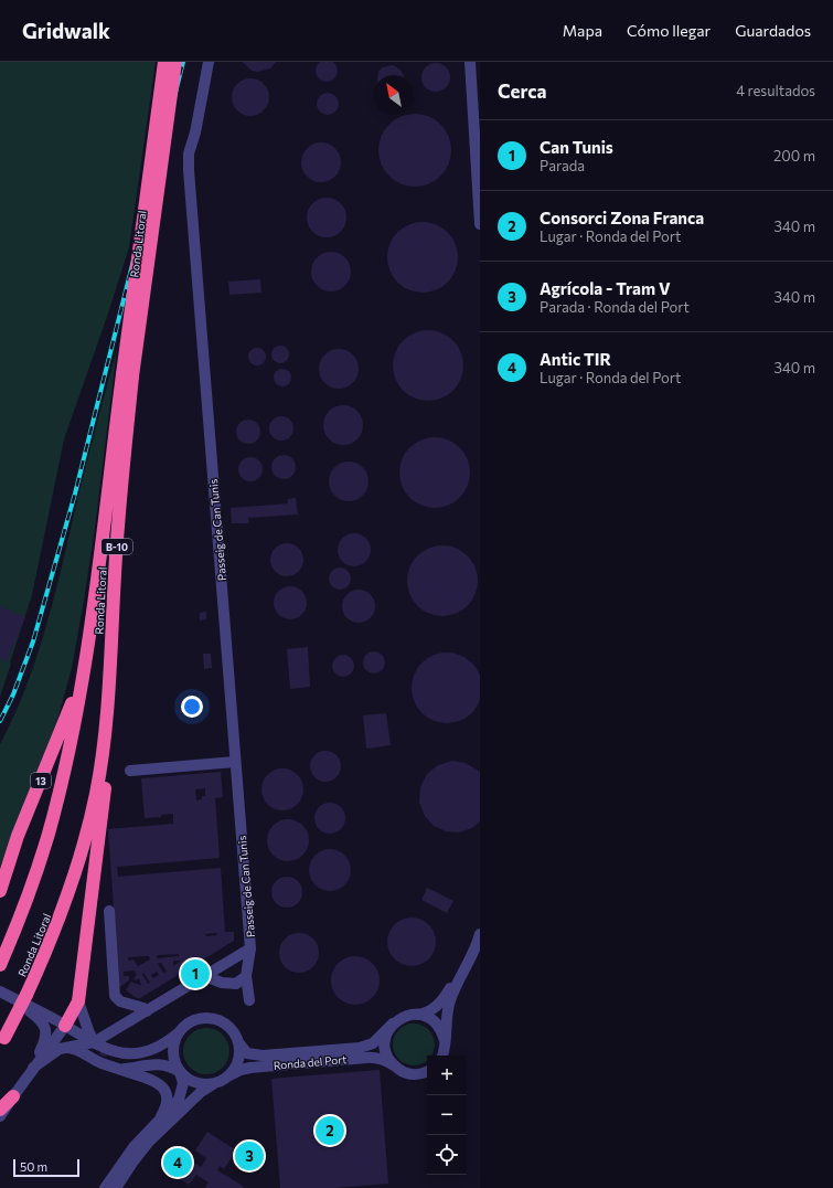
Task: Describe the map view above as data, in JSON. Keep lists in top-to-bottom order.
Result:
{
  "streets": {
    "highway": ["Ronda Litoral", "B-10", "13"],
    "street": ["Passeig de Can Tunis", "Ronda del Port"]
  },
  "crossings": [
    ["Ronda Litoral", "13"]
  ],
  "scale_bar": "50 m",
  "north": "top left",
  "page": {
    "header": "Gridwalk",
    "nav": ["Mapa", "Cómo llegar", "Guardados"],
    "heading": ["Cerca", "4 resultados"],
    "list": [
      {
        "mark": "1",
        "name": "Can Tunis",
        "note": "Parada",
        "value": "200 m"
      },
      {
        "mark": "2",
        "name": "Consorci Zona Franca",
        "note": "Lugar · Ronda del Port",
        "value": "340 m"
      },
      {
        "mark": "3",
        "name": "Agrícola - Tram V",
        "note": "Parada · Ronda del Port",
        "value": "340 m"
      },
      {
        "mark": "4",
        "name": "Antic TIR",
        "note": "Lugar · Ronda del Port",
        "value": "340 m"
      }
    ],
    "pins": [
      "1",
      "2",
      "3",
      "4"
    ],
    "map_buttons": ["+", "−"],
    "scale": "50 m"
  }
}
